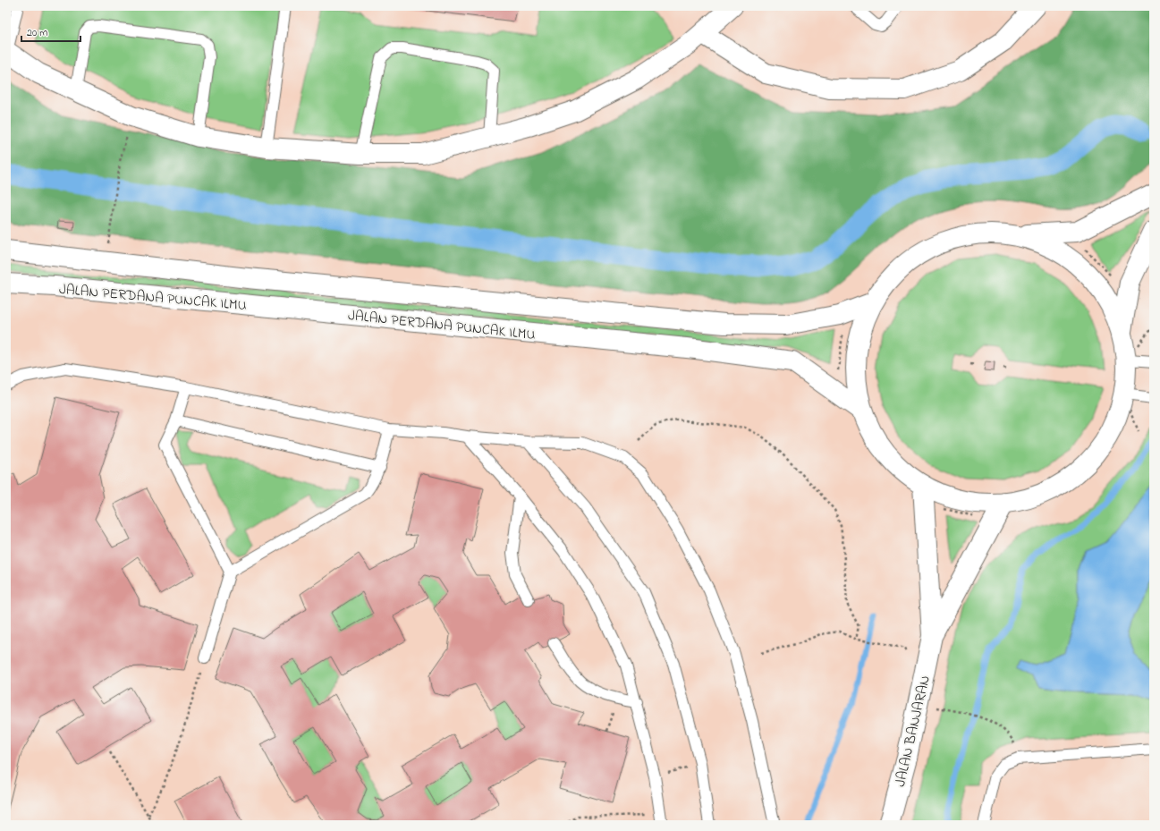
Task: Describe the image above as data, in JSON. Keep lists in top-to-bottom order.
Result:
{
  "streets": {
    "street": ["JALAN PERDANA PUNCAK ILMU", "JALAN BANJARAN"]
  },
  "scale_bar": "20 m"
}
